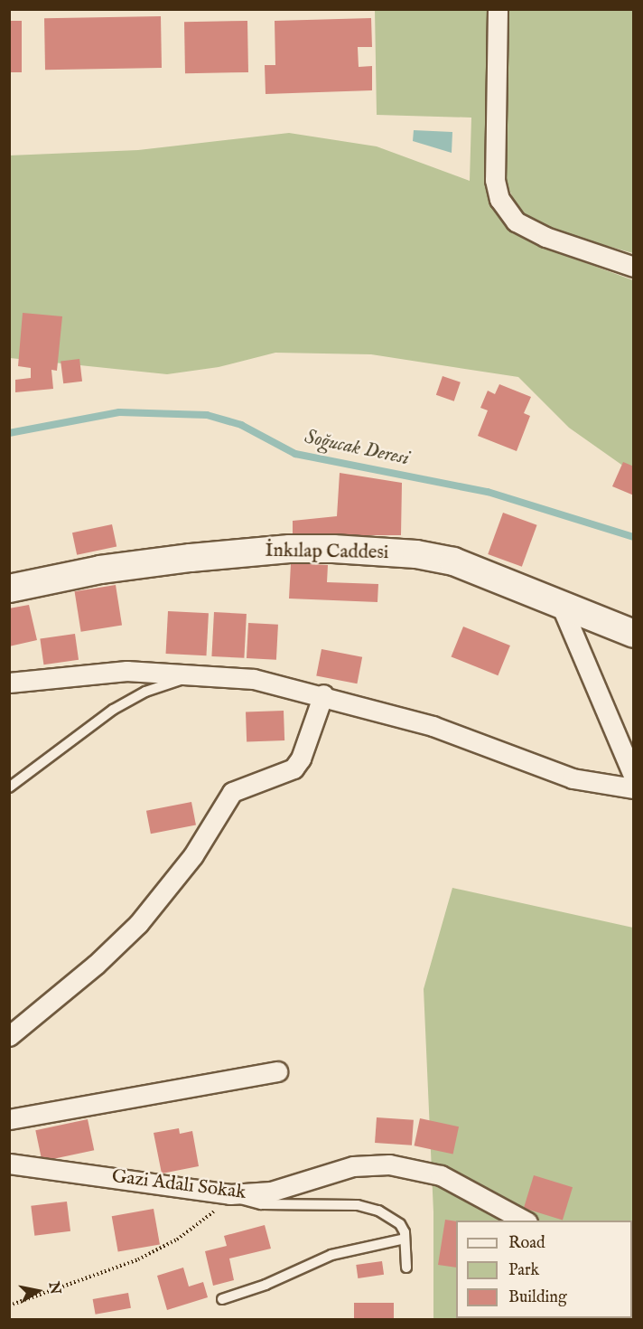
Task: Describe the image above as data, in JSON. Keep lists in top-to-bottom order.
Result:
{
  "streets": {
    "street": ["İnkılap Caddesi", "Gazi Adalı Sokak"]
  },
  "water": ["Soğucak Deresi"],
  "legend": ["Road", "Park", "Building"],
  "north": "right"
}
